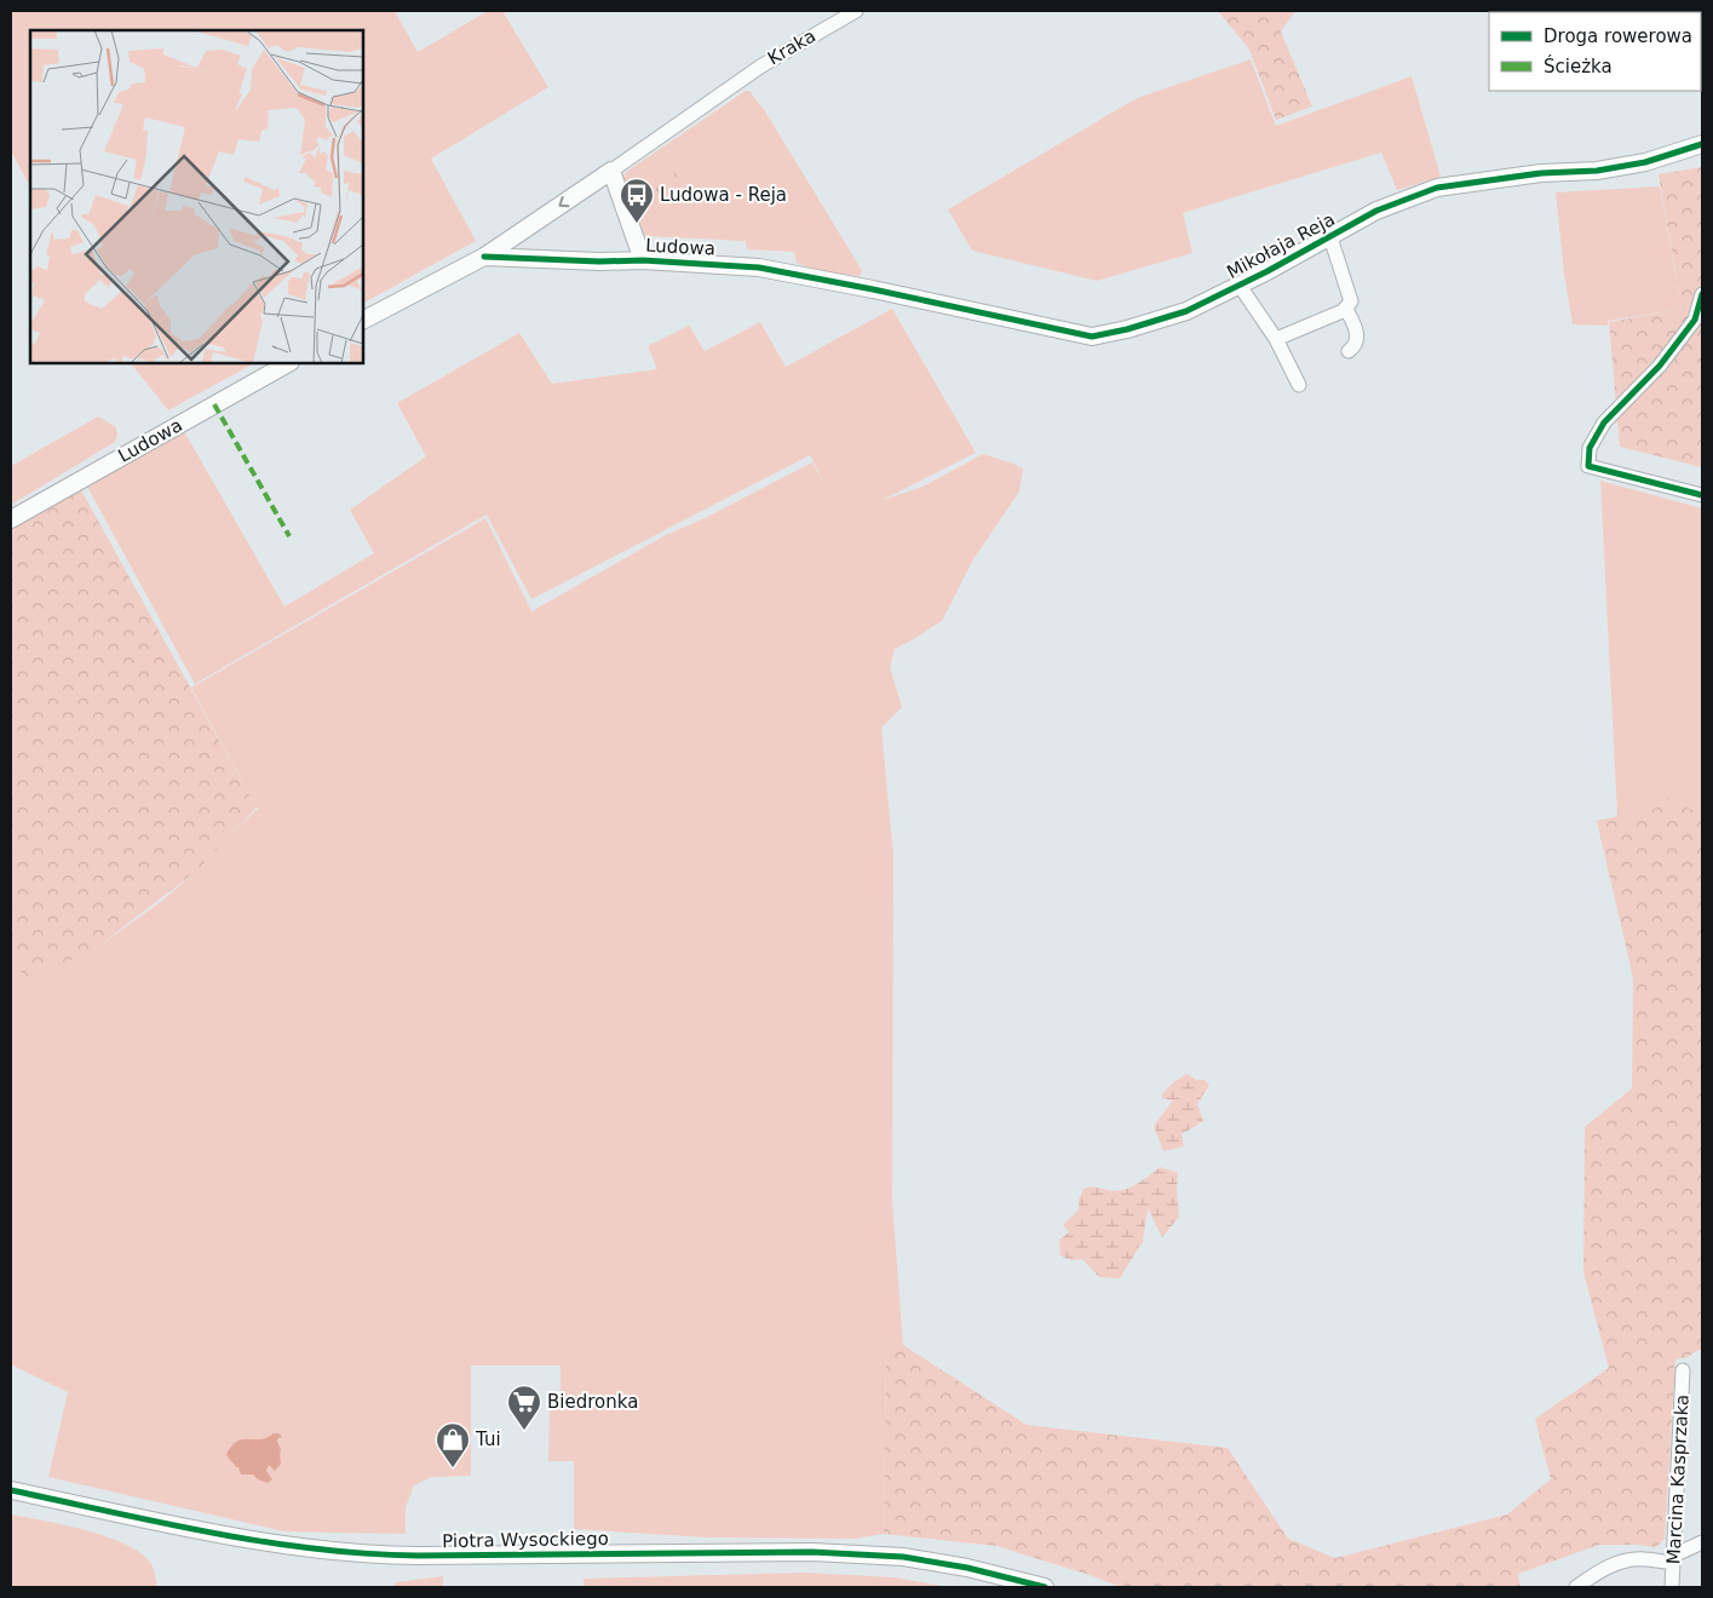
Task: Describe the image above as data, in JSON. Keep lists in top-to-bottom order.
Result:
{
  "streets": {
    "street": [
      "Kraka",
      "Mikołaja Reja",
      "Ludowa",
      "Marcina Kasprzaka",
      "Piotra Wysockiego"
    ]
  },
  "crossings": [
    ["Kraka", "Ludowa"],
    ["Mikołaja Reja", "Ludowa"]
  ],
  "places": {
    "bus stop": ["Ludowa - Reja"],
    "supermarket": ["Biedronka"],
    "shop": ["Tui"]
  },
  "legend": ["Droga rowerowa", "Ścieżka"]
}
